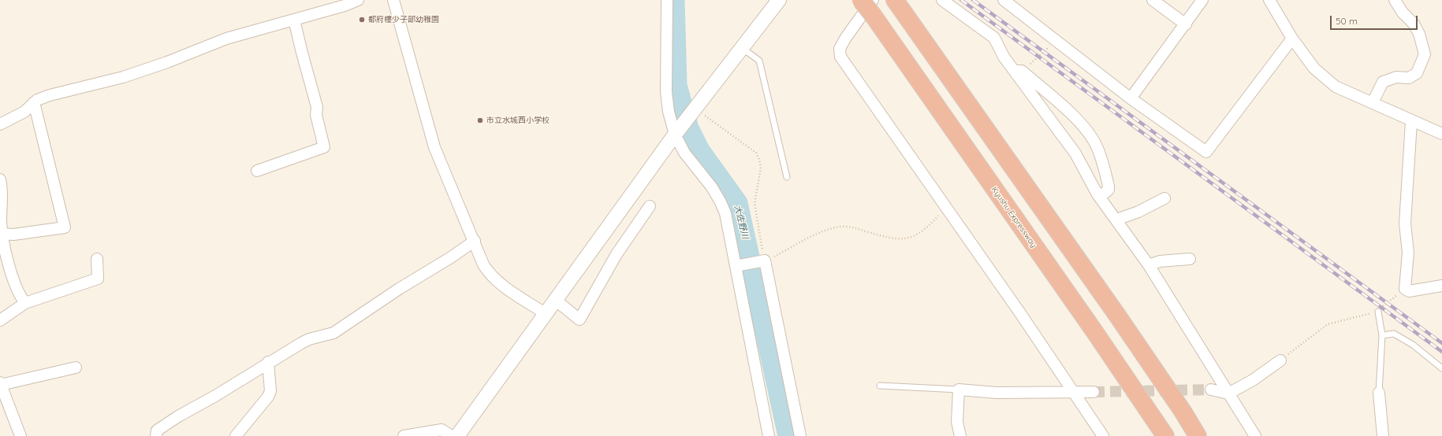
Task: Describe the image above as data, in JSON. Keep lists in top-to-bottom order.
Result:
{
  "streets": {
    "highway": ["Kyushu Expressway"]
  },
  "water": ["大佐野川"],
  "places": ["都府樓少子部幼稚園", "市立水城西小学校"],
  "scale_bar": "50 m"
}
